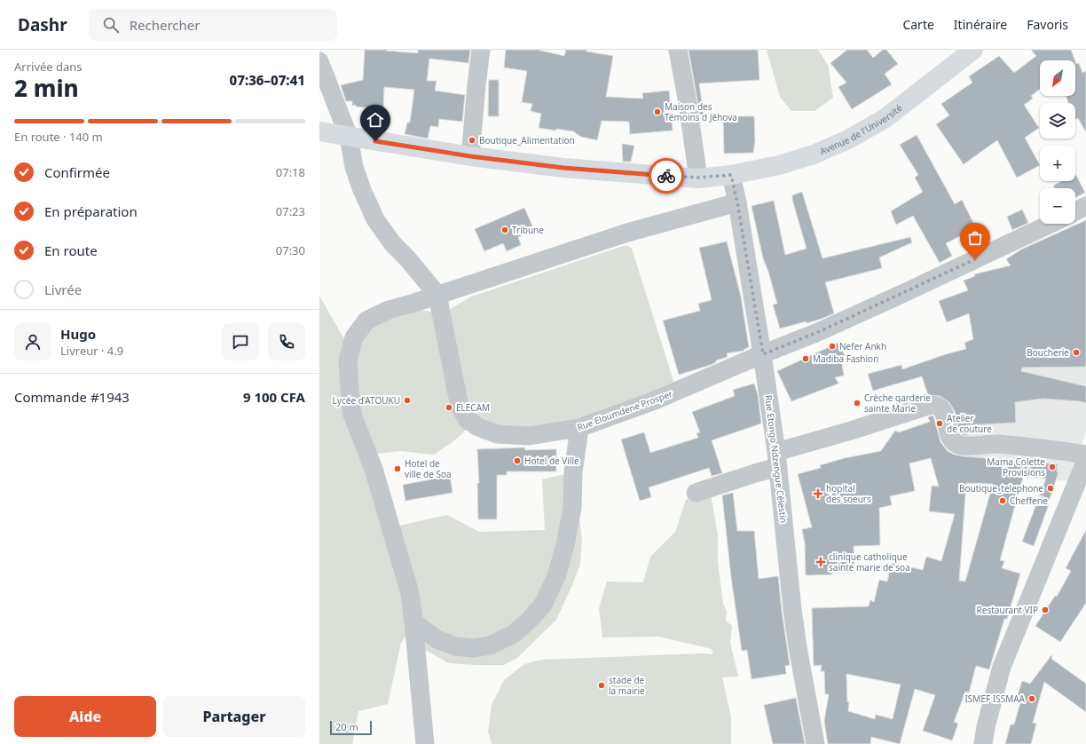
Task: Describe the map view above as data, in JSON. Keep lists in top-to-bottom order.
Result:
{
  "streets": {
    "main road": ["Avenue de l'Université"],
    "street": ["Rue Eloumdene Prosper", "Rue Etongo Ndzengue Célestin"]
  },
  "crossings": [
    ["Avenue de l'Université", "Rue Etongo Ndzengue Célestin"],
    ["Rue Eloumdene Prosper", "Rue Etongo Ndzengue Célestin"]
  ],
  "places": {
    "other": [
      "Maison des Témoins d Jéhova",
      "Boutique_Alimentation",
      "Tribune",
      "Nefer Ankh",
      "Boucherie",
      "Madiba Fashion",
      "Lycée d'ATOUKU",
      "Crèche garderie sainte Marie",
      "ELECAM",
      "Atelier de couture",
      "Hotel de Ville",
      "Mama Colette Provisions",
      "Hotel de ville de Soa",
      "Boutique_telephone",
      "Chefferie",
      "Restaurant VIP",
      "stade de la mairie",
      "ISMEF ISSMAA"
    ],
    "health": ["hopital des soeurs", "clinique catholique sainte marie de soa"]
  },
  "scale_bar": "20 m",
  "north": "bottom left",
  "page": {
    "header": "Dashr",
    "search": "Rechercher",
    "nav": ["Carte", "Itinéraire", "Favoris"],
    "heading": ["2 min", "Arrivée dans", "07:36–07:41"],
    "panel": [
      "Hugo",
      "Livreur · 4.9",
      "Commande #1943",
      "9 100 CFA"
    ],
    "map_buttons": ["+", "−"],
    "bar": "En route · 140 m",
    "list": [
      ["Confirmée", "07:18"],
      ["En préparation", "07:23"],
      ["En route", "07:30"],
      "Livrée"
    ],
    "buttons": ["Aide", "Partager"],
    "scale": "20 m"
  }
}
